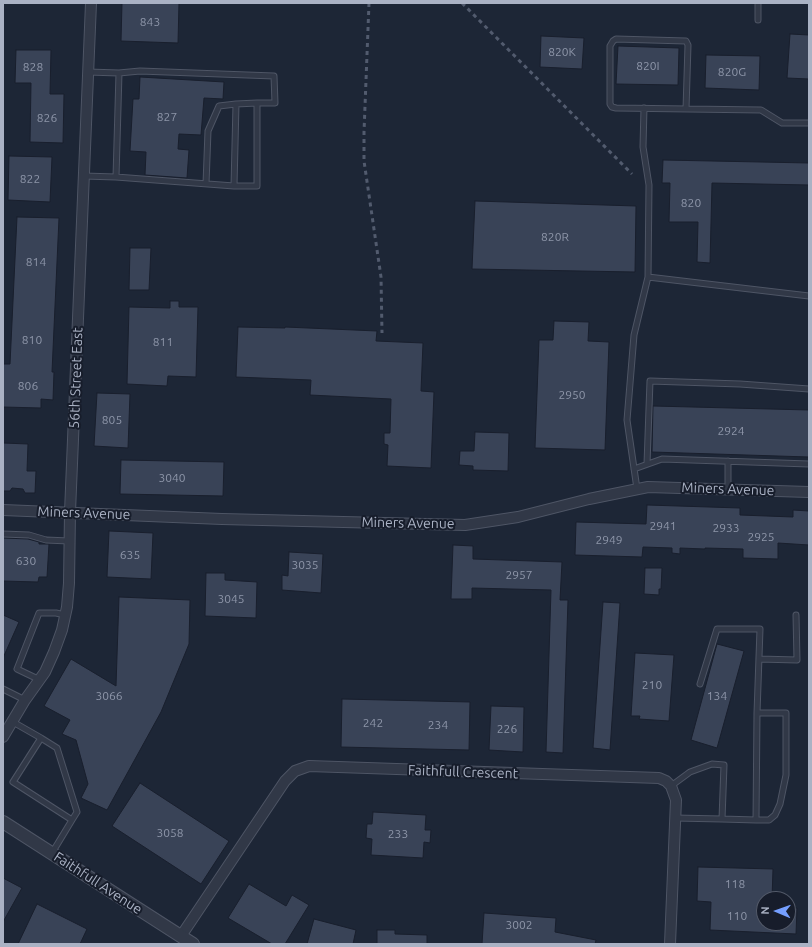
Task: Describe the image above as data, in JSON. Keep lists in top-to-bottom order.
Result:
{
  "streets": {
    "street": [
      "56th Street East",
      "Miners Avenue",
      "Faithfull Crescent",
      "Faithfull Avenue"
    ]
  },
  "crossings": [
    ["56th Street East", "Miners Avenue"],
    ["Faithfull Crescent", "Faithfull Avenue"]
  ],
  "house_numbers": [
    "843",
    "820K",
    "820I",
    "828",
    "820G",
    "827",
    "826",
    "822",
    "820",
    "820R",
    "814",
    "810",
    "811",
    "806",
    "2950",
    "805",
    "2924",
    "3040",
    "2941",
    "2933",
    "2925",
    "2949",
    "635",
    "630",
    "3035",
    "2957",
    "3045",
    "210",
    "3066",
    "134",
    "242",
    "234",
    "226",
    "3058",
    "233",
    "118",
    "110",
    "3002"
  ],
  "north": "left"
}
